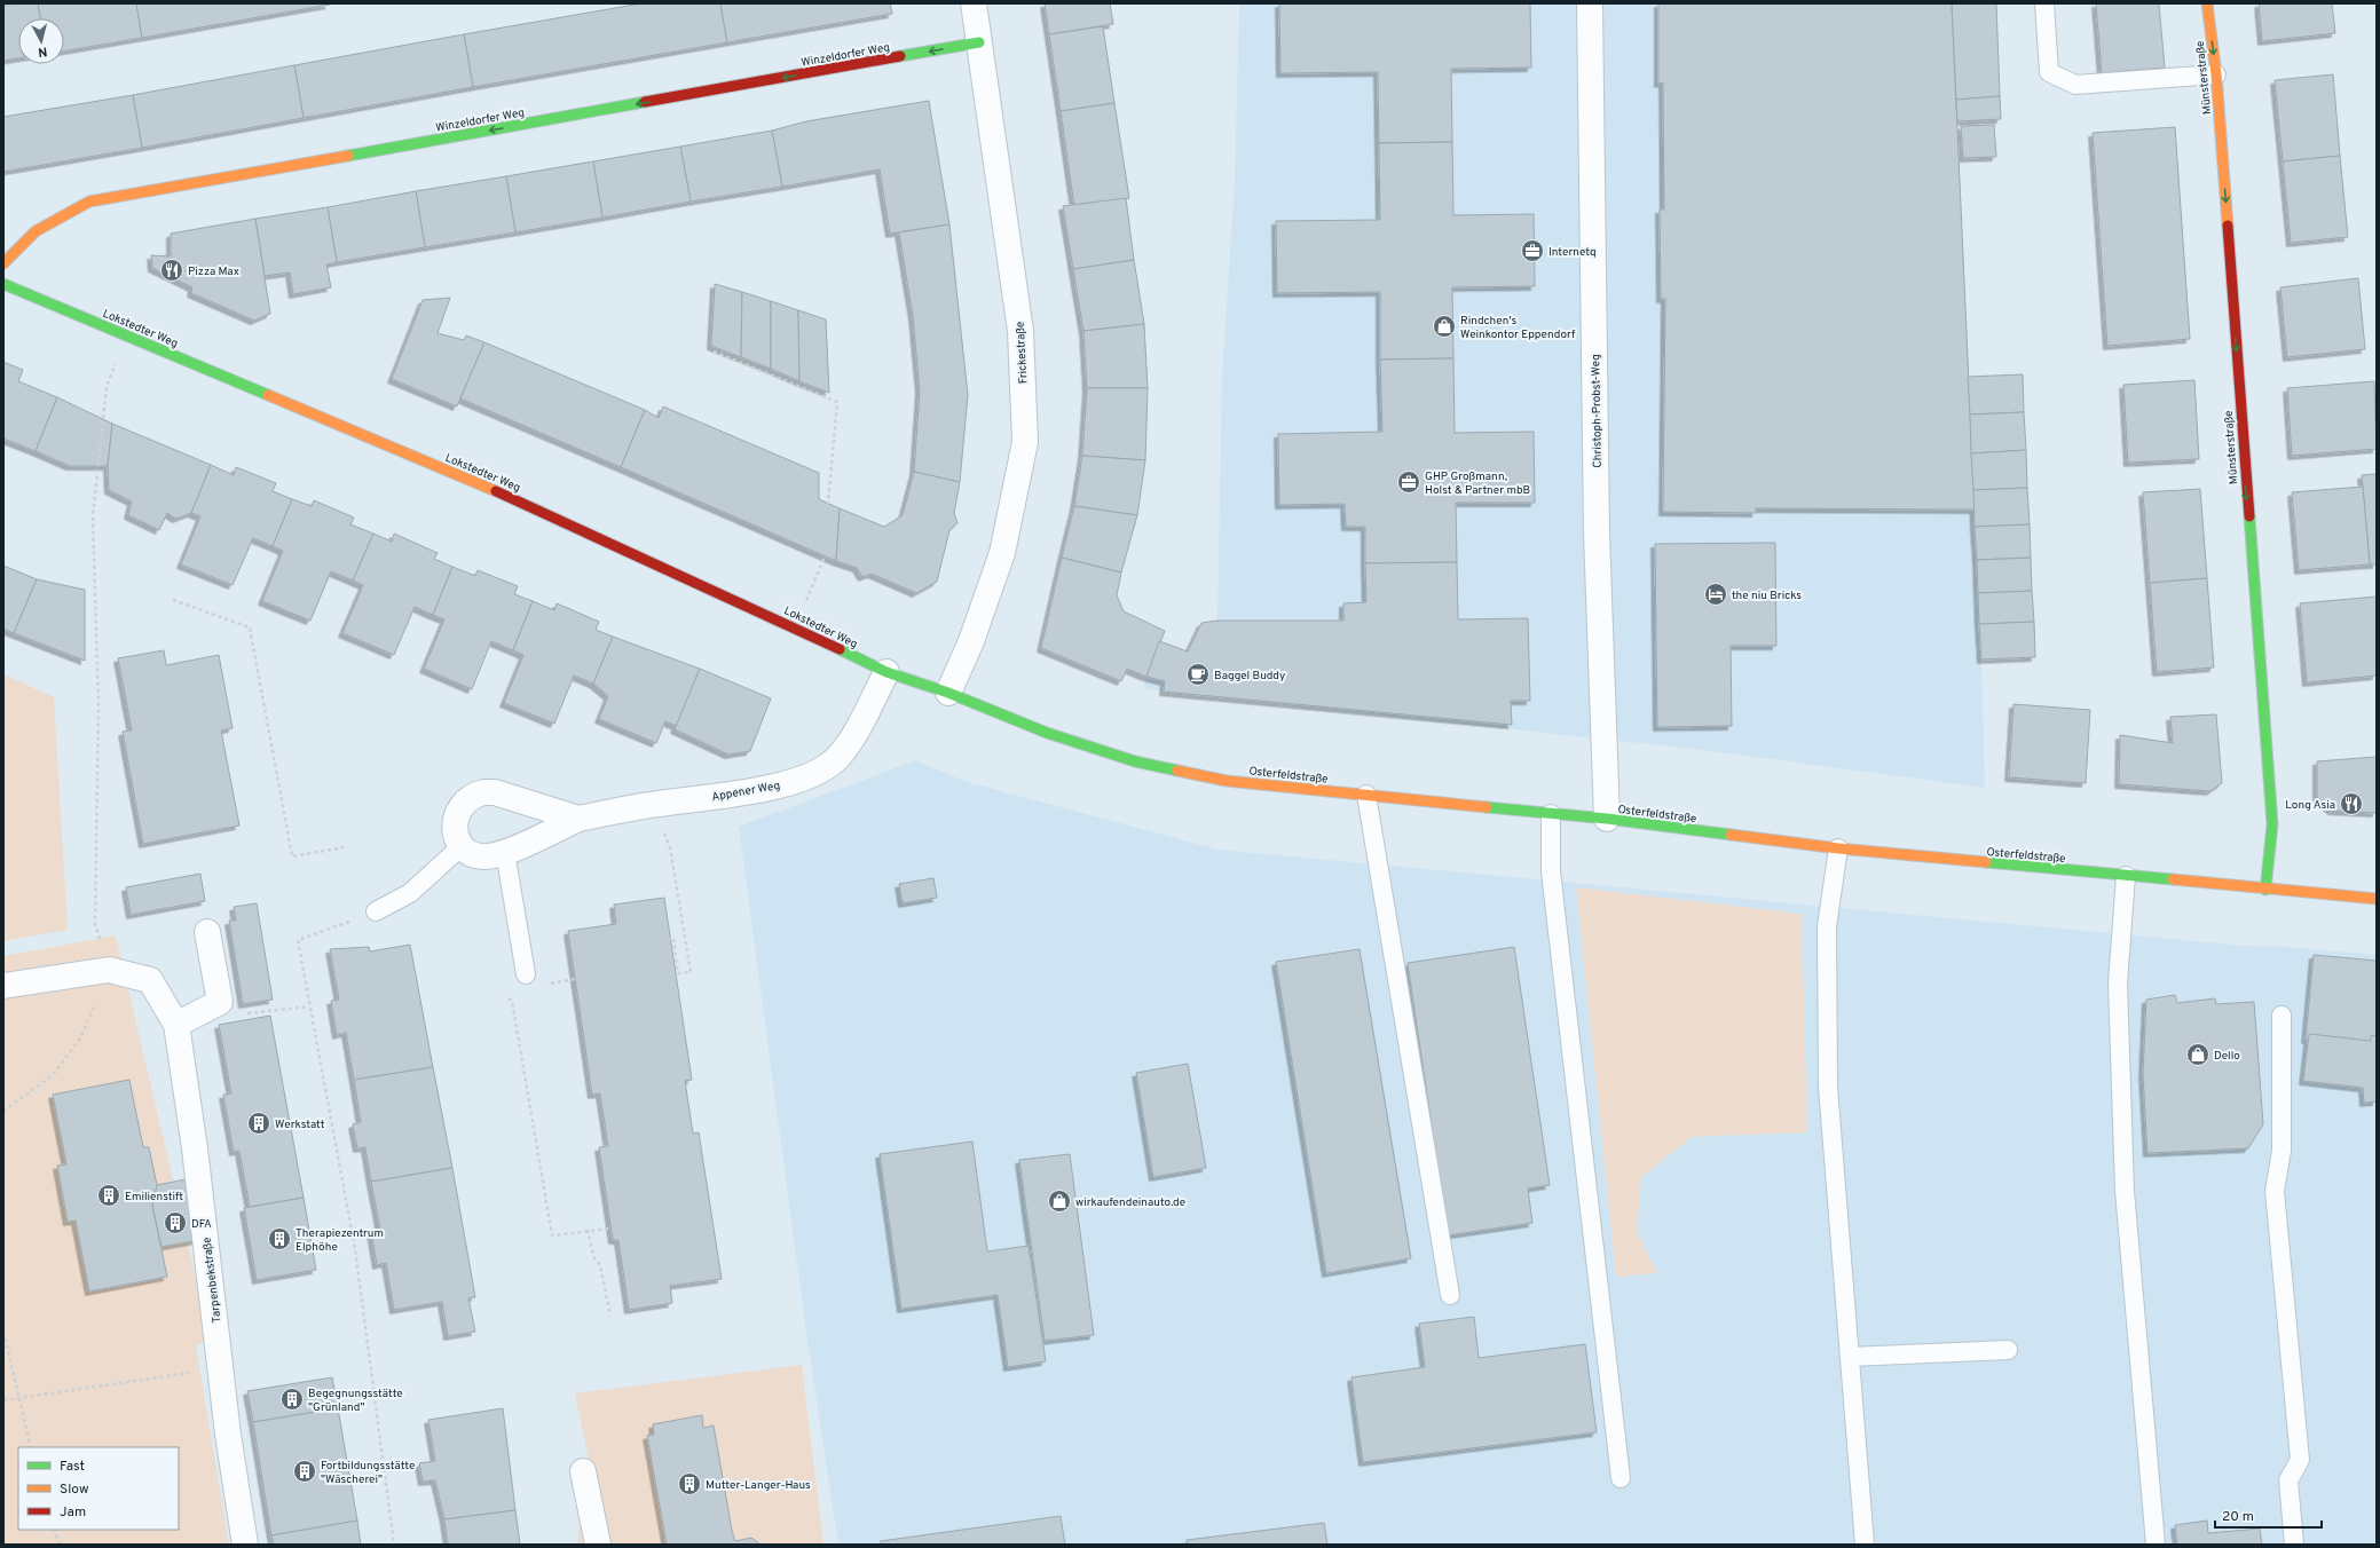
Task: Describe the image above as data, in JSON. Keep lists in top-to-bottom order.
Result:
{
  "streets": {
    "main road": [
      "Winzeldorfer Weg",
      "Münsterstraße",
      "Lokstedter Weg",
      "Osterfeldstraße"
    ],
    "street": [
      "Frickestraße",
      "Christoph-Probst-Weg",
      "Appener Weg",
      "Tarpenbekstraße"
    ]
  },
  "crossings": [
    ["Winzeldorfer Weg", "Frickestraße"],
    ["Münsterstraße", "Osterfeldstraße"],
    ["Lokstedter Weg", "Frickestraße"],
    ["Lokstedter Weg", "Osterfeldstraße"],
    ["Lokstedter Weg", "Appener Weg"],
    ["Frickestraße", "Osterfeldstraße"],
    ["Christoph-Probst-Weg", "Osterfeldstraße"]
  ],
  "one_way": ["Winzeldorfer Weg", "Münsterstraße"],
  "places": {
    "office": ["Internetq", "GHP Großmann, Holst & Partner mbB"],
    "restaurant": ["Pizza Max", "Long Asia"],
    "shop": ["Rindchen's Weinkontor Eppendorf", "Dello", "wirkaufendeinauto.de"],
    "hotel": ["the niu Bricks"],
    "cafe": ["Baggel Buddy"],
    "building": [
      "Werkstatt",
      "Emilienstift",
      "DFA",
      "Therapiezentrum Elphöhe",
      "Begegnungsstätte \"Grünland\"",
      "Fortbildungsstätte \"Wäscherei\"",
      "Mutter-Langer-Haus"
    ]
  },
  "legend": ["Fast", "Slow", "Jam"],
  "scale_bar": "20 m",
  "north": "bottom"
}
